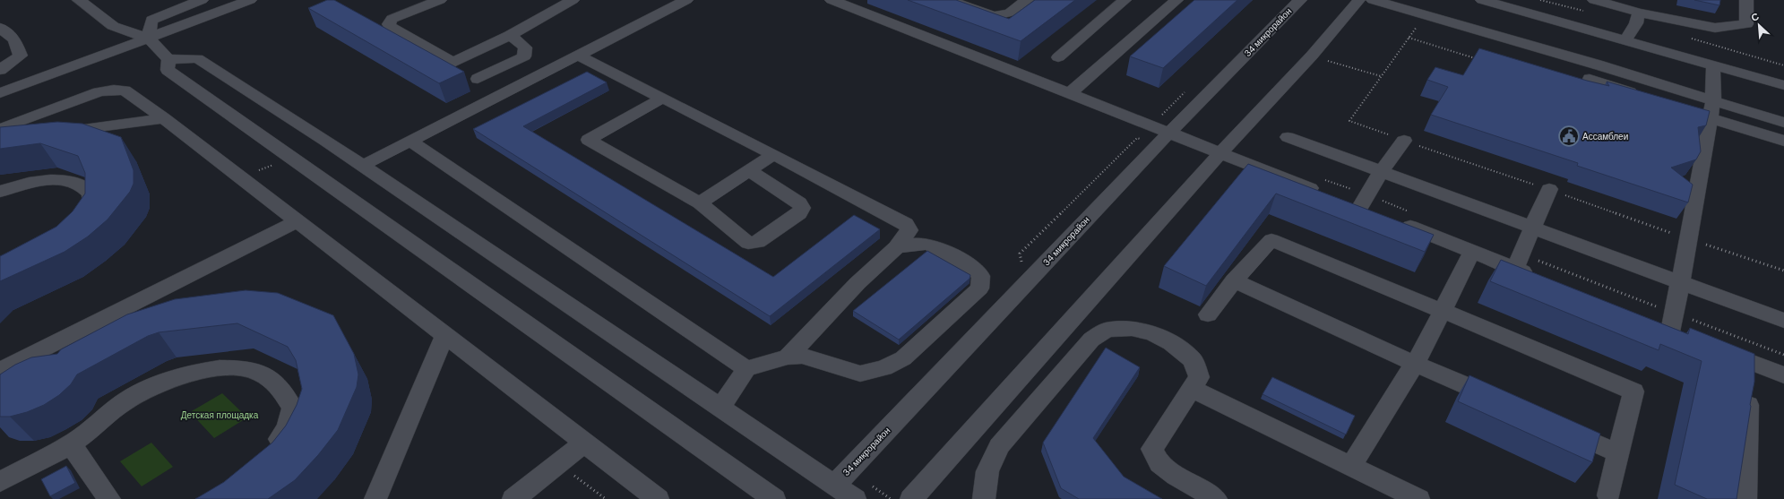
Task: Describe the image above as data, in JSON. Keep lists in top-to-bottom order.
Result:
{
  "streets": {
    "street": ["34 микрорайон"]
  },
  "parks": ["Детская площадка"],
  "places": {
    "public building": ["Ассамблеи"]
  },
  "north": "top left"
}
